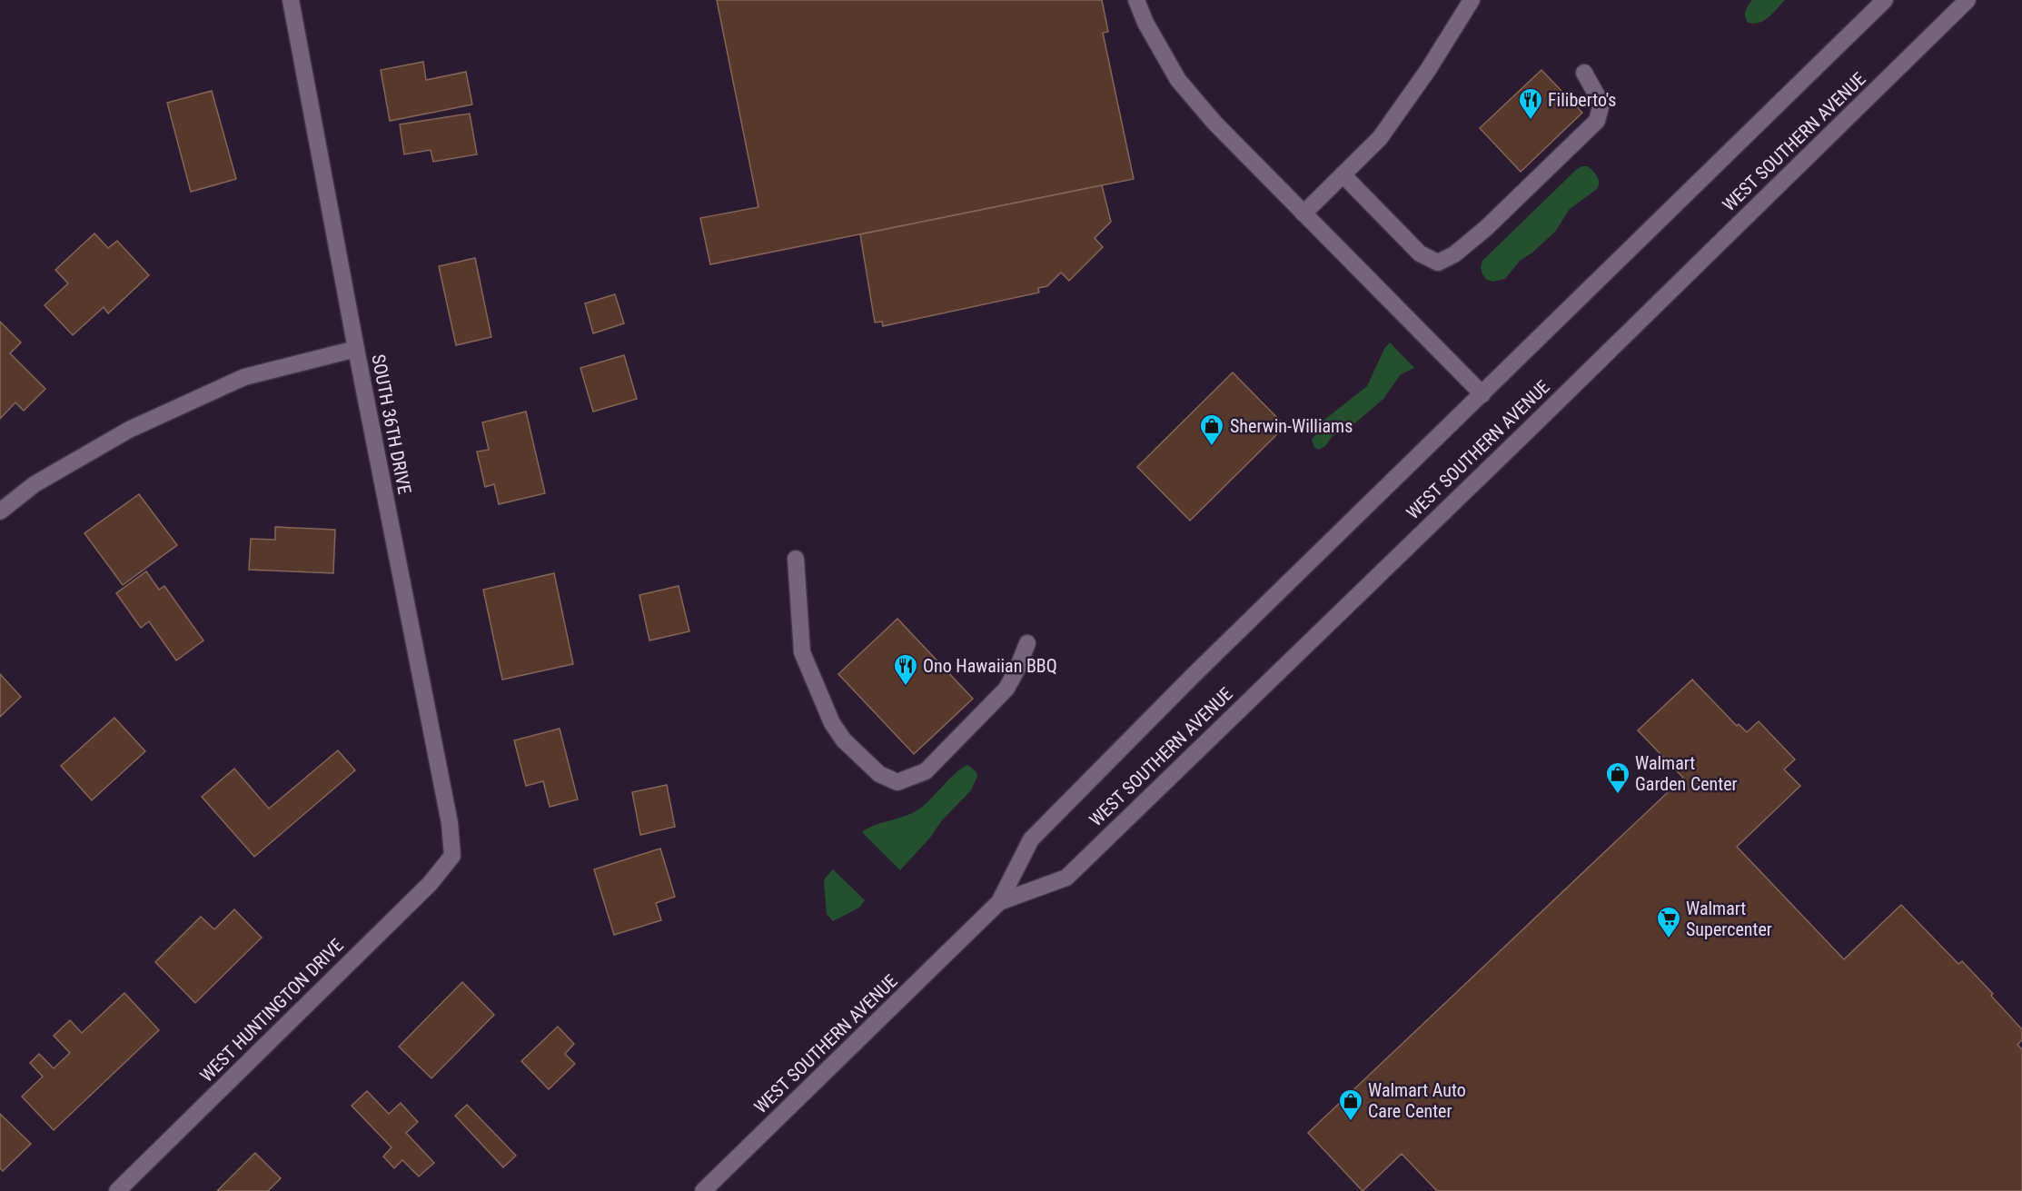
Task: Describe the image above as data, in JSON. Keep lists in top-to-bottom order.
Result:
{
  "streets": {
    "main road": ["WEST SOUTHERN AVENUE", "SOUTH 36TH DRIVE", "WEST HUNTINGTON DRIVE"]
  },
  "crossings": [
    ["SOUTH 36TH DRIVE", "WEST HUNTINGTON DRIVE"]
  ],
  "places": {
    "restaurant": ["Filiberto's", "Ono Hawaiian BBQ"],
    "shop": ["Sherwin-Williams", "Walmart Garden Center", "Walmart Auto Care Center"],
    "supermarket": ["Walmart Supercenter"]
  }
}
